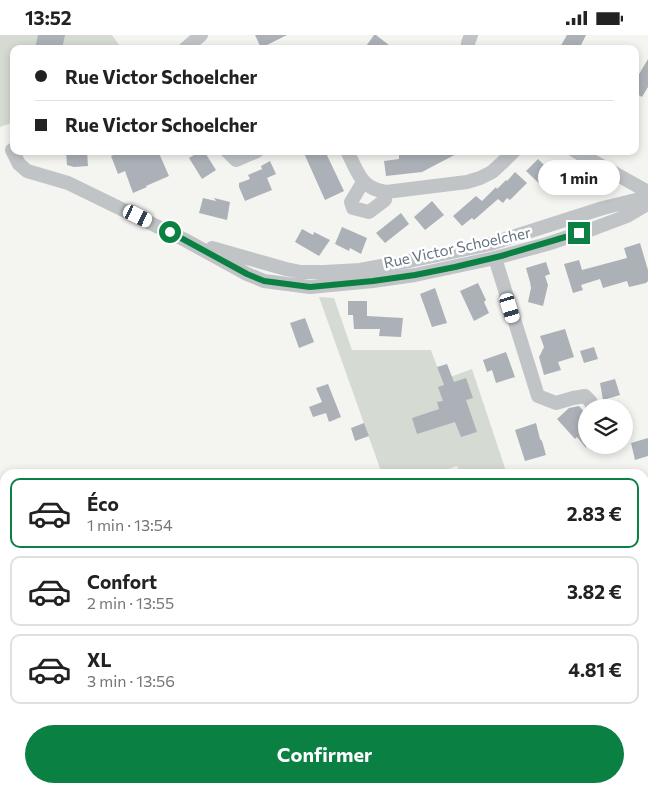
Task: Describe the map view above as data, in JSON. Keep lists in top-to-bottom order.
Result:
{
  "streets": {
    "street": ["Rue Victor Schoelcher"]
  },
  "page": {
    "status": "13:52",
    "banner": ["Rue Victor Schoelcher", "Rue Victor Schoelcher"],
    "bubble": "1 min",
    "list": [
      {
        "name": "Éco",
        "note": "1 min · 13:54",
        "value": "2.83 €"
      },
      {
        "name": "Confort",
        "note": "2 min · 13:55",
        "value": "3.82 €"
      },
      {
        "name": "XL",
        "note": "3 min · 13:56",
        "value": "4.81 €"
      }
    ],
    "buttons": "Confirmer"
  }
}
